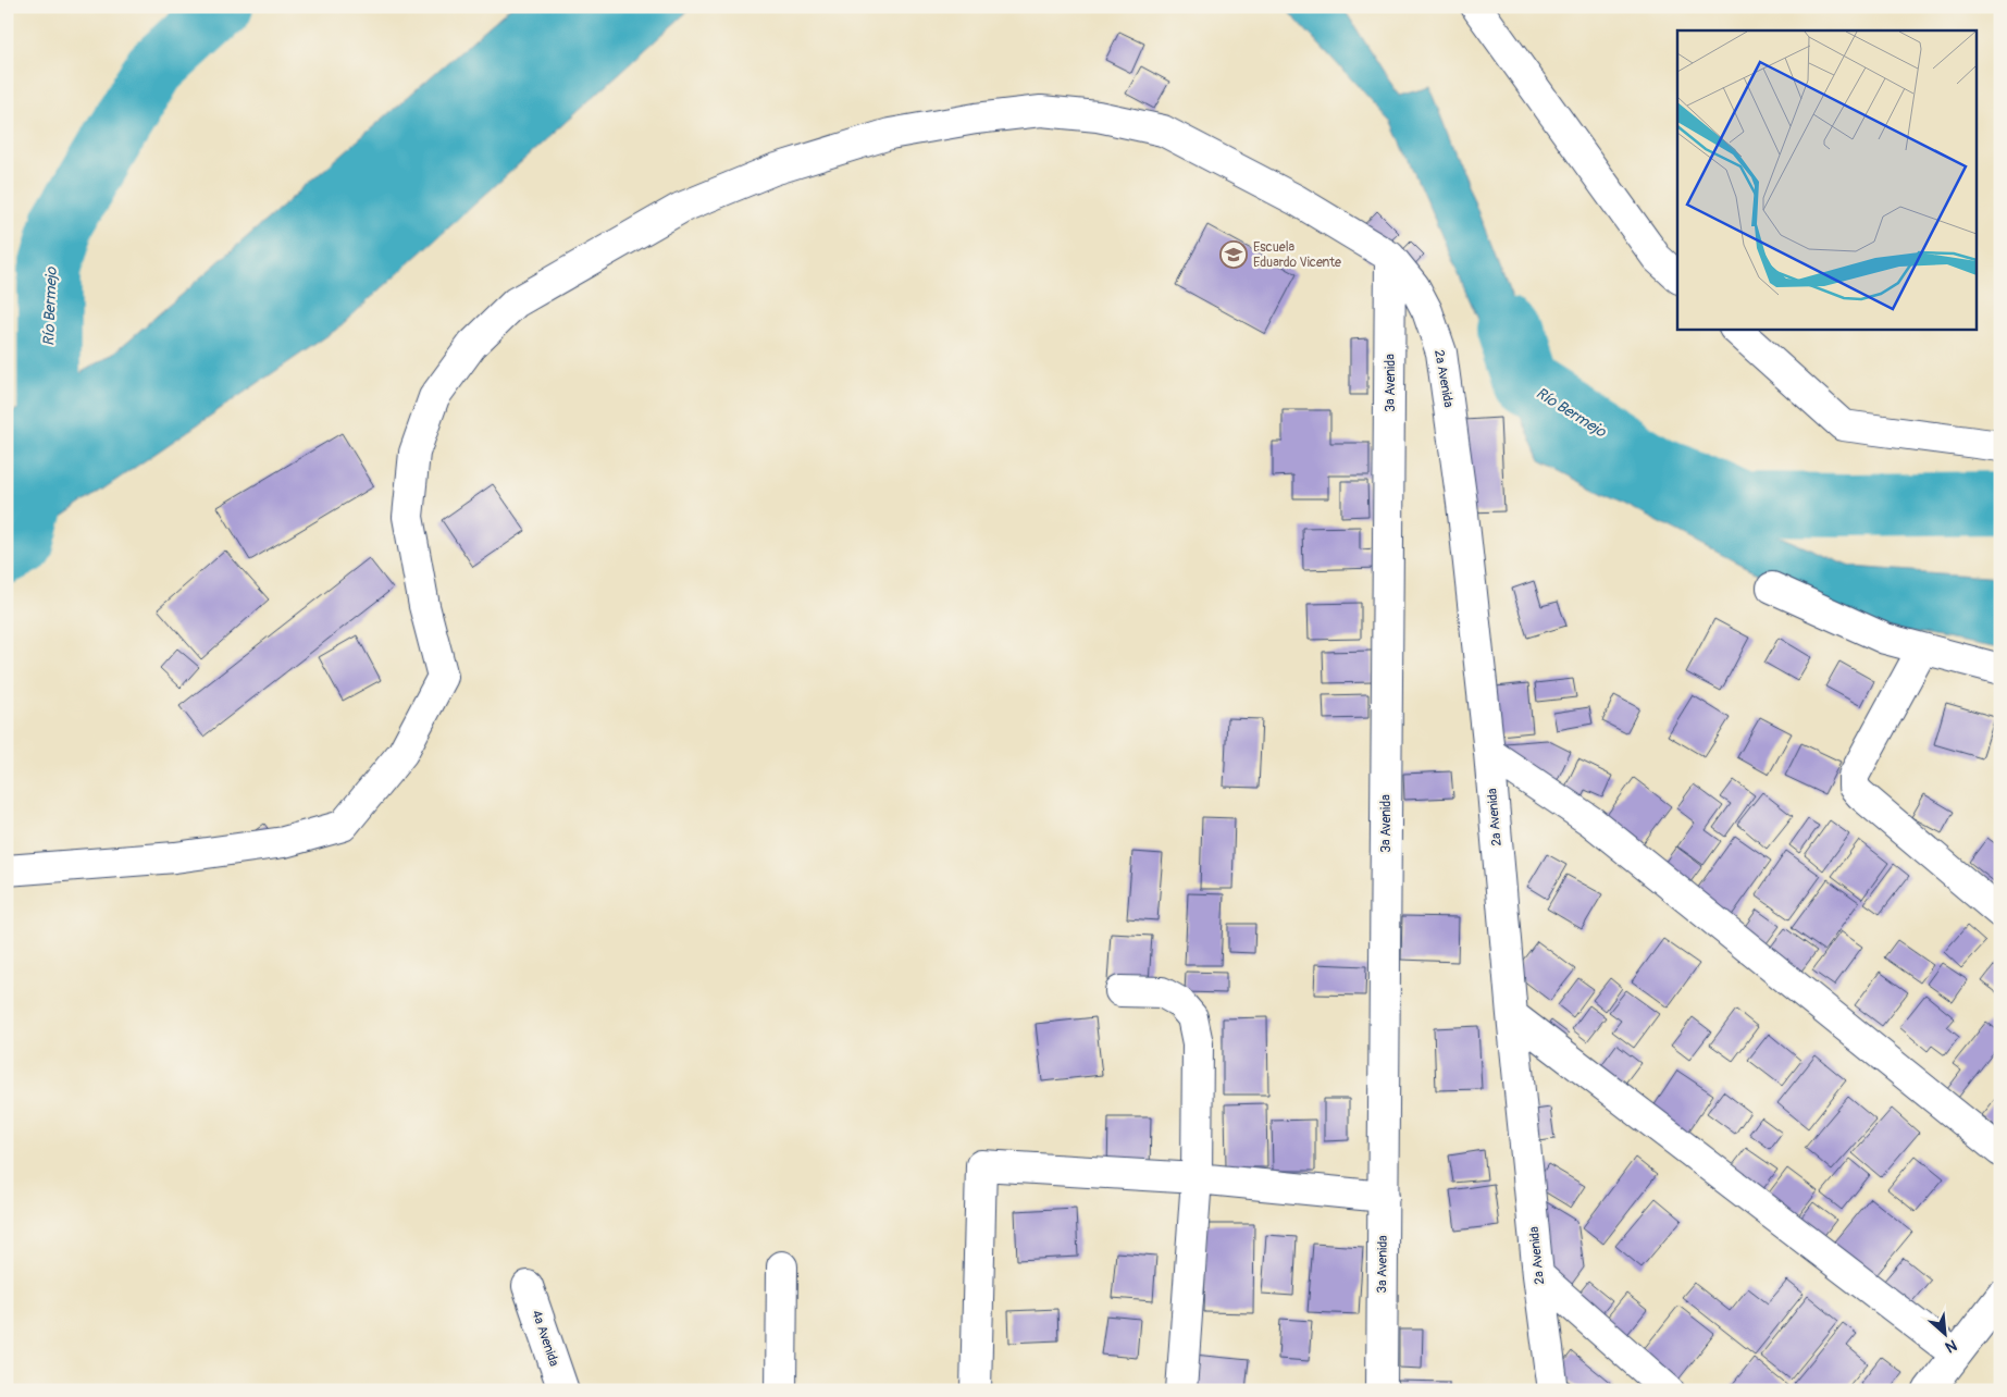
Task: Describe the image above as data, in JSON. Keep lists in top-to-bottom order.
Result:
{
  "streets": {
    "street": ["2a Avenida", "3a Avenida", "4a Avenida"]
  },
  "crossings": [
    ["2a Avenida", "3a Avenida"]
  ],
  "water": ["Río Bermejo"],
  "places": {
    "school or university": ["Escuela Eduardo Vicente"]
  },
  "north": "bottom right"
}
